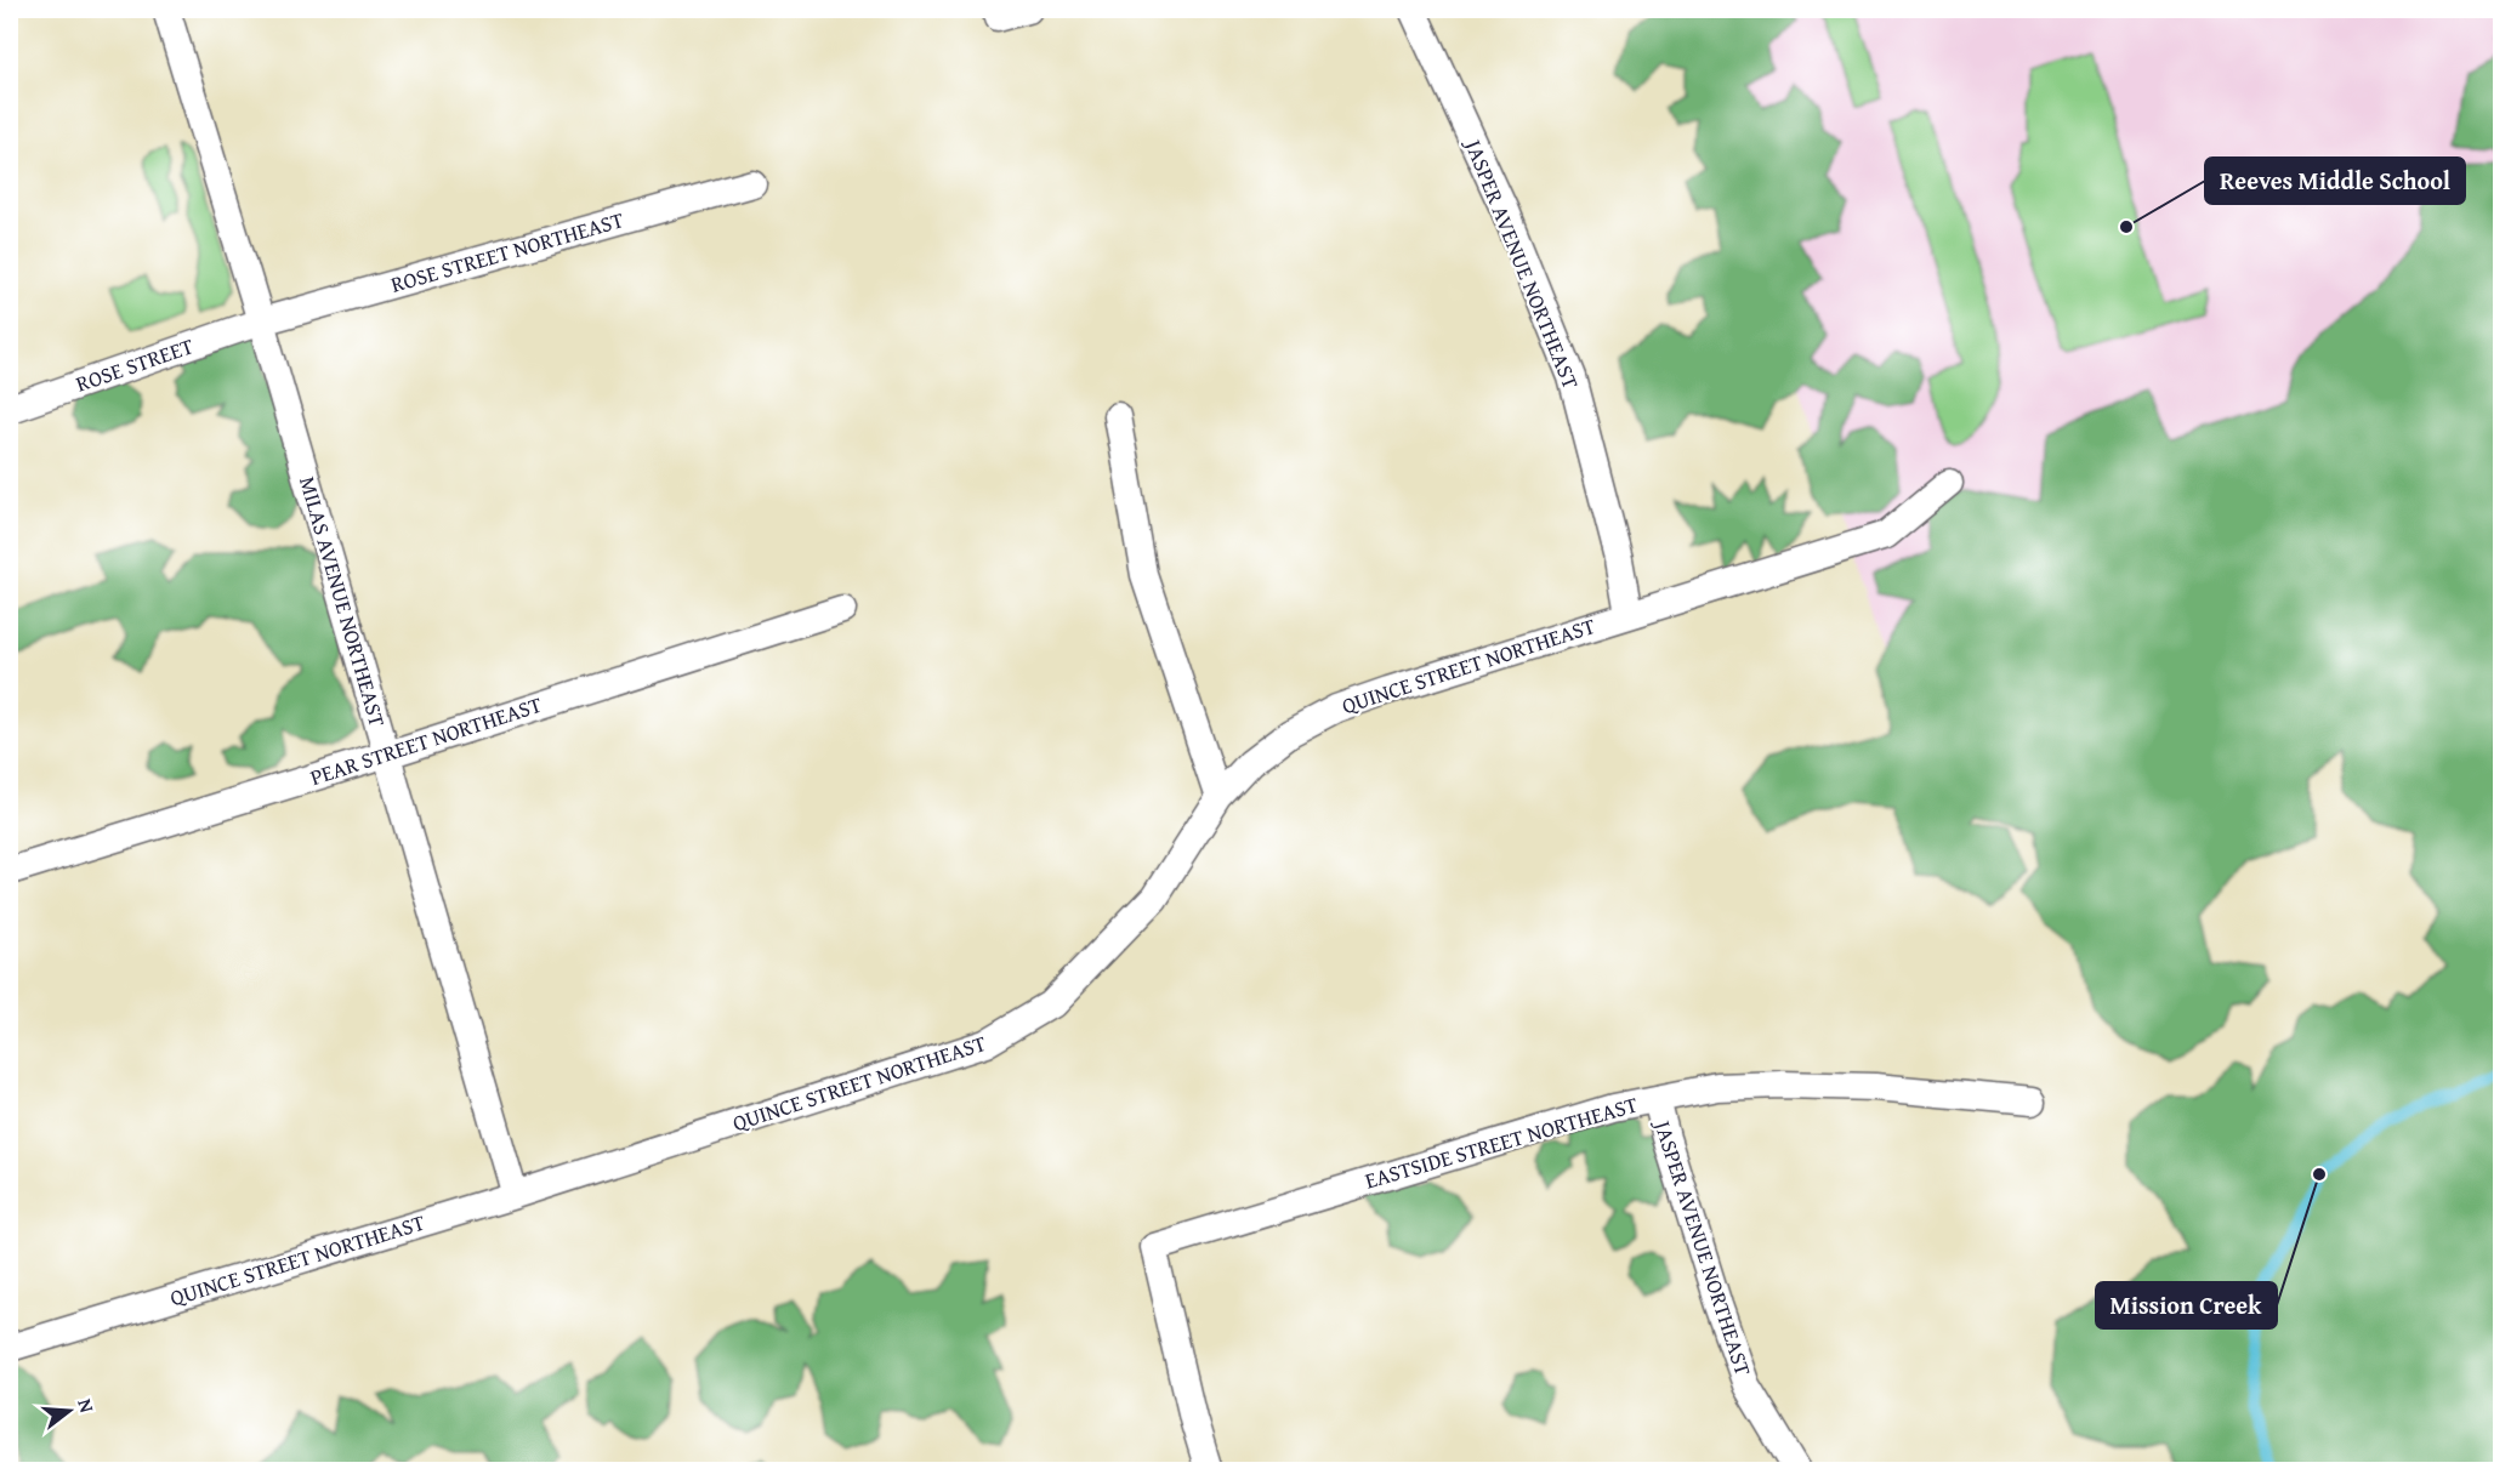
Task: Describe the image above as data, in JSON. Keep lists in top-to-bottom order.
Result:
{
  "streets": {
    "street": [
      "ROSE STREET NORTHEAST",
      "JASPER AVENUE NORTHEAST",
      "ROSE STREET",
      "MILAS AVENUE NORTHEAST",
      "QUINCE STREET NORTHEAST",
      "PEAR STREET NORTHEAST",
      "EASTSIDE STREET NORTHEAST"
    ]
  },
  "crossings": [
    ["ROSE STREET NORTHEAST", "ROSE STREET"],
    ["ROSE STREET NORTHEAST", "MILAS AVENUE NORTHEAST"],
    ["JASPER AVENUE NORTHEAST", "QUINCE STREET NORTHEAST"],
    ["JASPER AVENUE NORTHEAST", "EASTSIDE STREET NORTHEAST"],
    ["ROSE STREET", "MILAS AVENUE NORTHEAST"],
    ["MILAS AVENUE NORTHEAST", "QUINCE STREET NORTHEAST"],
    ["MILAS AVENUE NORTHEAST", "PEAR STREET NORTHEAST"]
  ],
  "places": ["Reeves Middle School", "Mission Creek"],
  "north": "right"
}
